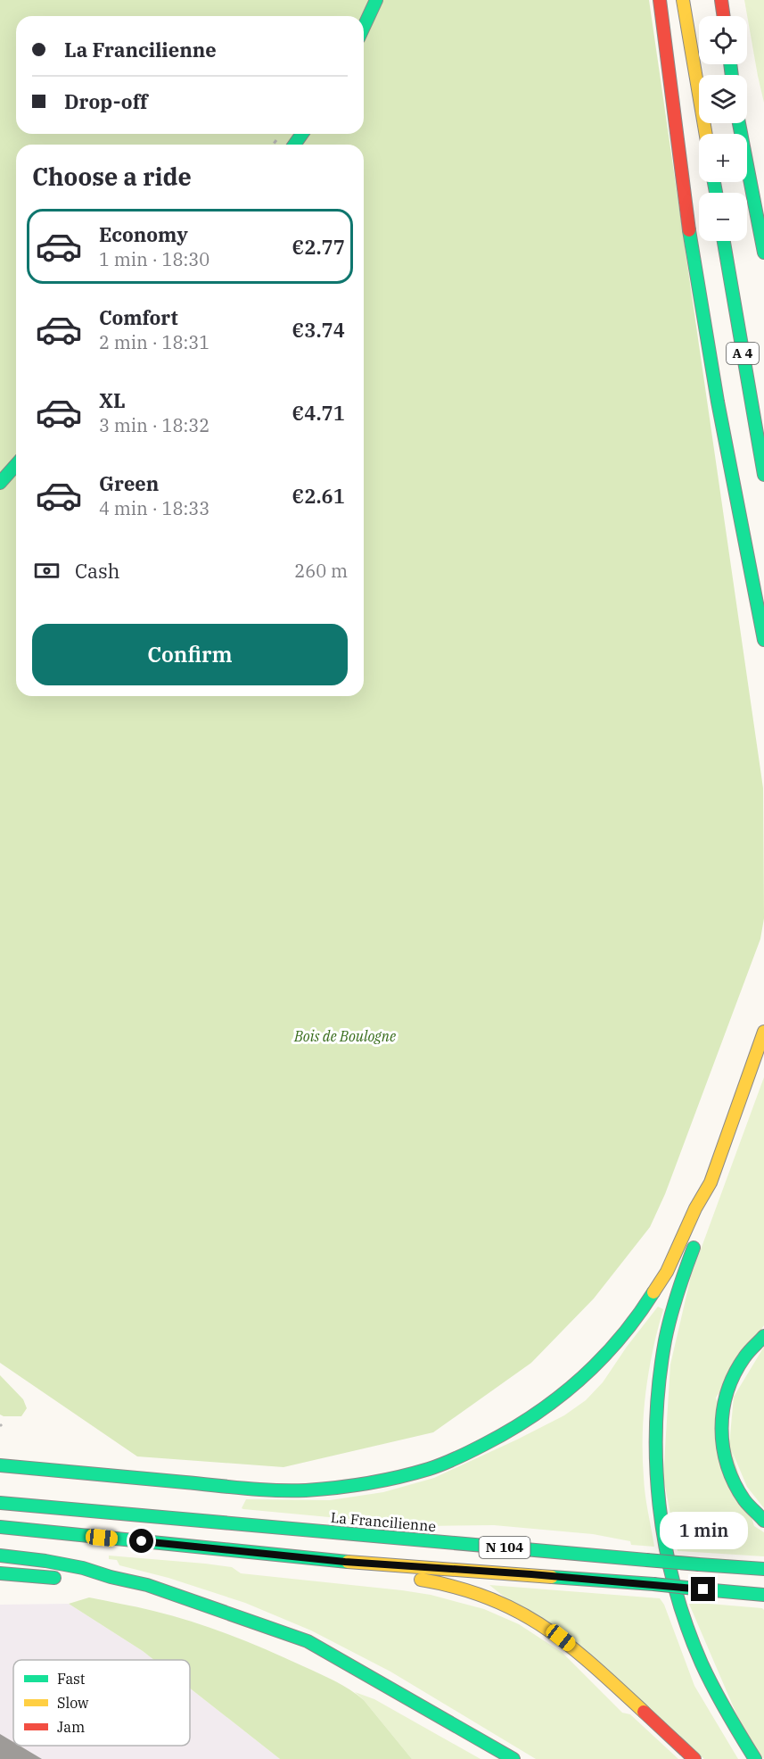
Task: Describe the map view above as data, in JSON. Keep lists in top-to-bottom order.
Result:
{
  "streets": {
    "main road": ["A 4", "La Francilienne", "N 104"]
  },
  "parks": ["Bois de Boulogne"],
  "legend": ["Fast", "Slow", "Jam"],
  "page": {
    "map_buttons": ["+", "−"],
    "banner": ["La Francilienne", "Drop-off"],
    "heading": "Choose a ride",
    "list": [
      {
        "name": "Economy",
        "note": "1 min · 18:30",
        "value": "€2.77"
      },
      {
        "name": "Comfort",
        "note": "2 min · 18:31",
        "value": "€3.74"
      },
      {
        "name": "XL",
        "note": "3 min · 18:32",
        "value": "€4.71"
      },
      {
        "name": "Green",
        "note": "4 min · 18:33",
        "value": "€2.61"
      }
    ],
    "pay": ["Cash", "260 m"],
    "buttons": "Confirm",
    "bubble": "1 min"
  }
}
